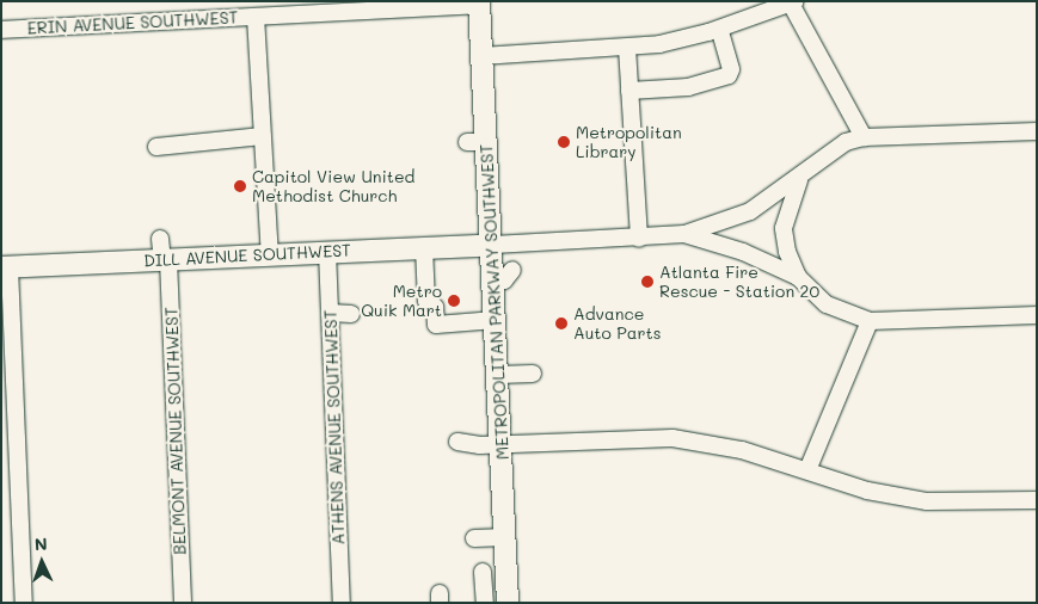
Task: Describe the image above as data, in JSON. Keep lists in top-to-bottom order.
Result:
{
  "streets": {
    "main road": ["DILL AVENUE SOUTHWEST", "METROPOLITAN PARKWAY SOUTHWEST"],
    "street": ["ERIN AVENUE SOUTHWEST", "ATHENS AVENUE SOUTHWEST", "BELMONT AVENUE SOUTHWEST"]
  },
  "crossings": [
    ["ERIN AVENUE SOUTHWEST", "METROPOLITAN PARKWAY SOUTHWEST"],
    ["DILL AVENUE SOUTHWEST", "METROPOLITAN PARKWAY SOUTHWEST"],
    ["DILL AVENUE SOUTHWEST", "ATHENS AVENUE SOUTHWEST"],
    ["DILL AVENUE SOUTHWEST", "BELMONT AVENUE SOUTHWEST"]
  ],
  "places": [
    "Metropolitan Library",
    "Capitol View United Methodist Church",
    "Atlanta Fire Rescue - Station 20",
    "Metro Quik Mart",
    "Advance Auto Parts"
  ],
  "north": "top"
}
